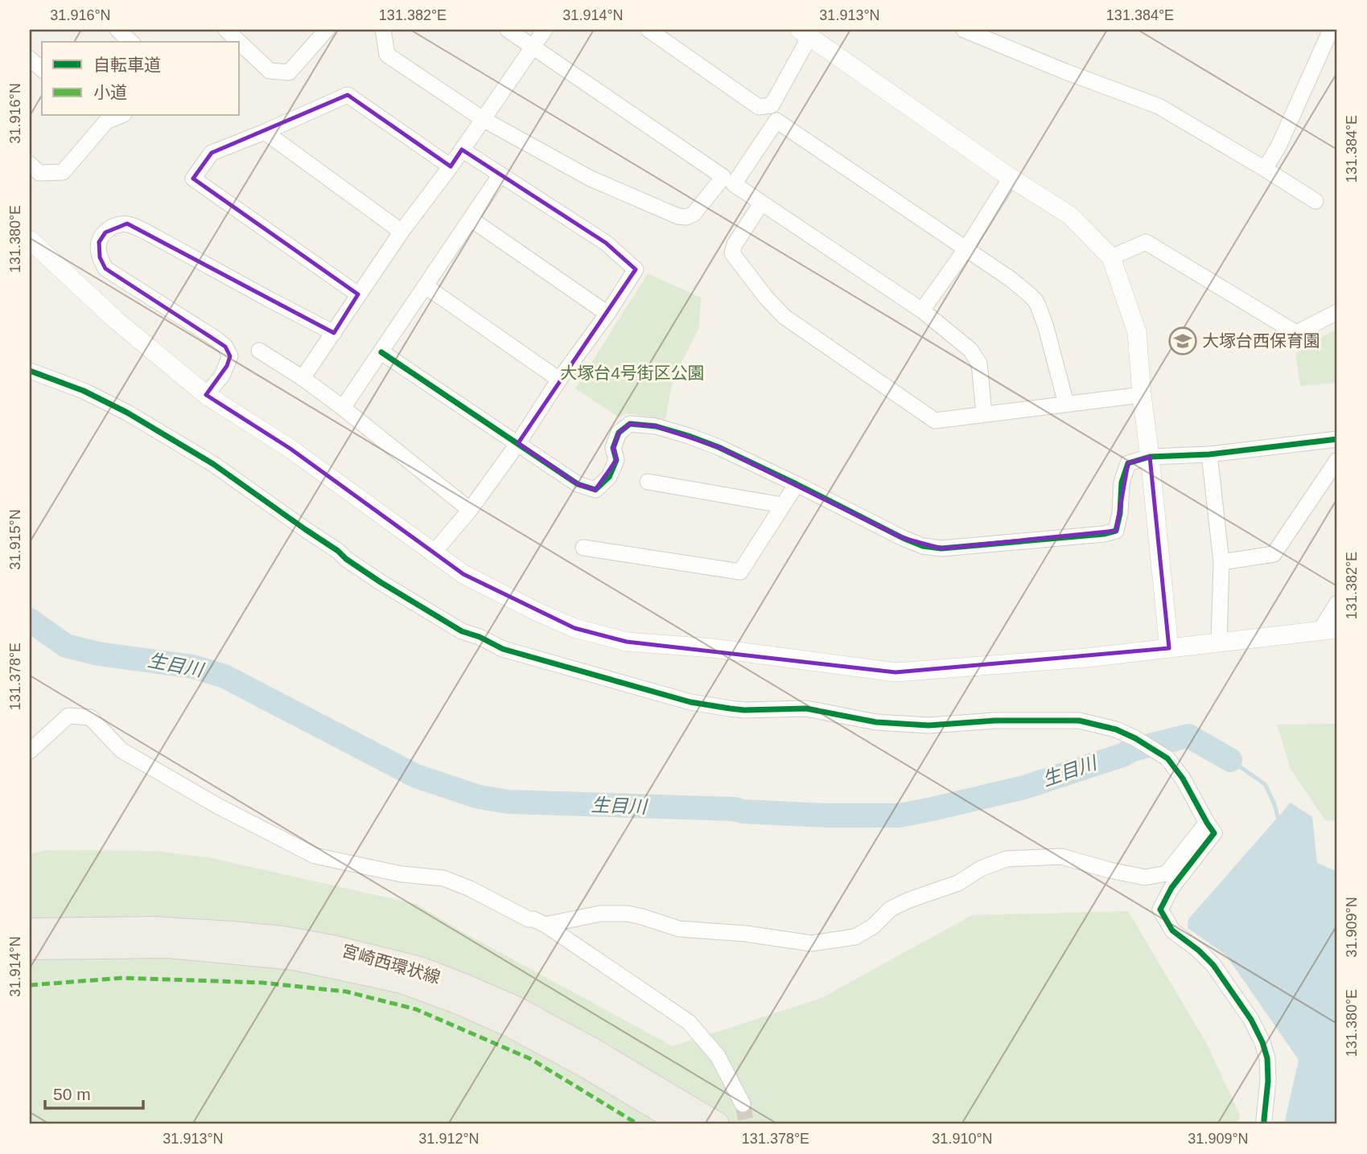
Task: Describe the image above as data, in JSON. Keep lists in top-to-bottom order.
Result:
{
  "streets": {
    "main road": ["宮崎西環状線"]
  },
  "water": ["生目川"],
  "parks": ["大塚台4号街区公園"],
  "places": {
    "school or university": ["大塚台西保育園"]
  },
  "legend": ["自転車道", "小道"],
  "scale_bar": "50 m",
  "coordinates": [
    "31.916°N",
    "131.382°E",
    "31.914°N",
    "31.913°N",
    "131.384°E",
    "131.380°E",
    "31.915°N",
    "131.378°E",
    "31.909°N",
    "31.912°N",
    "31.910°N"
  ]
}
